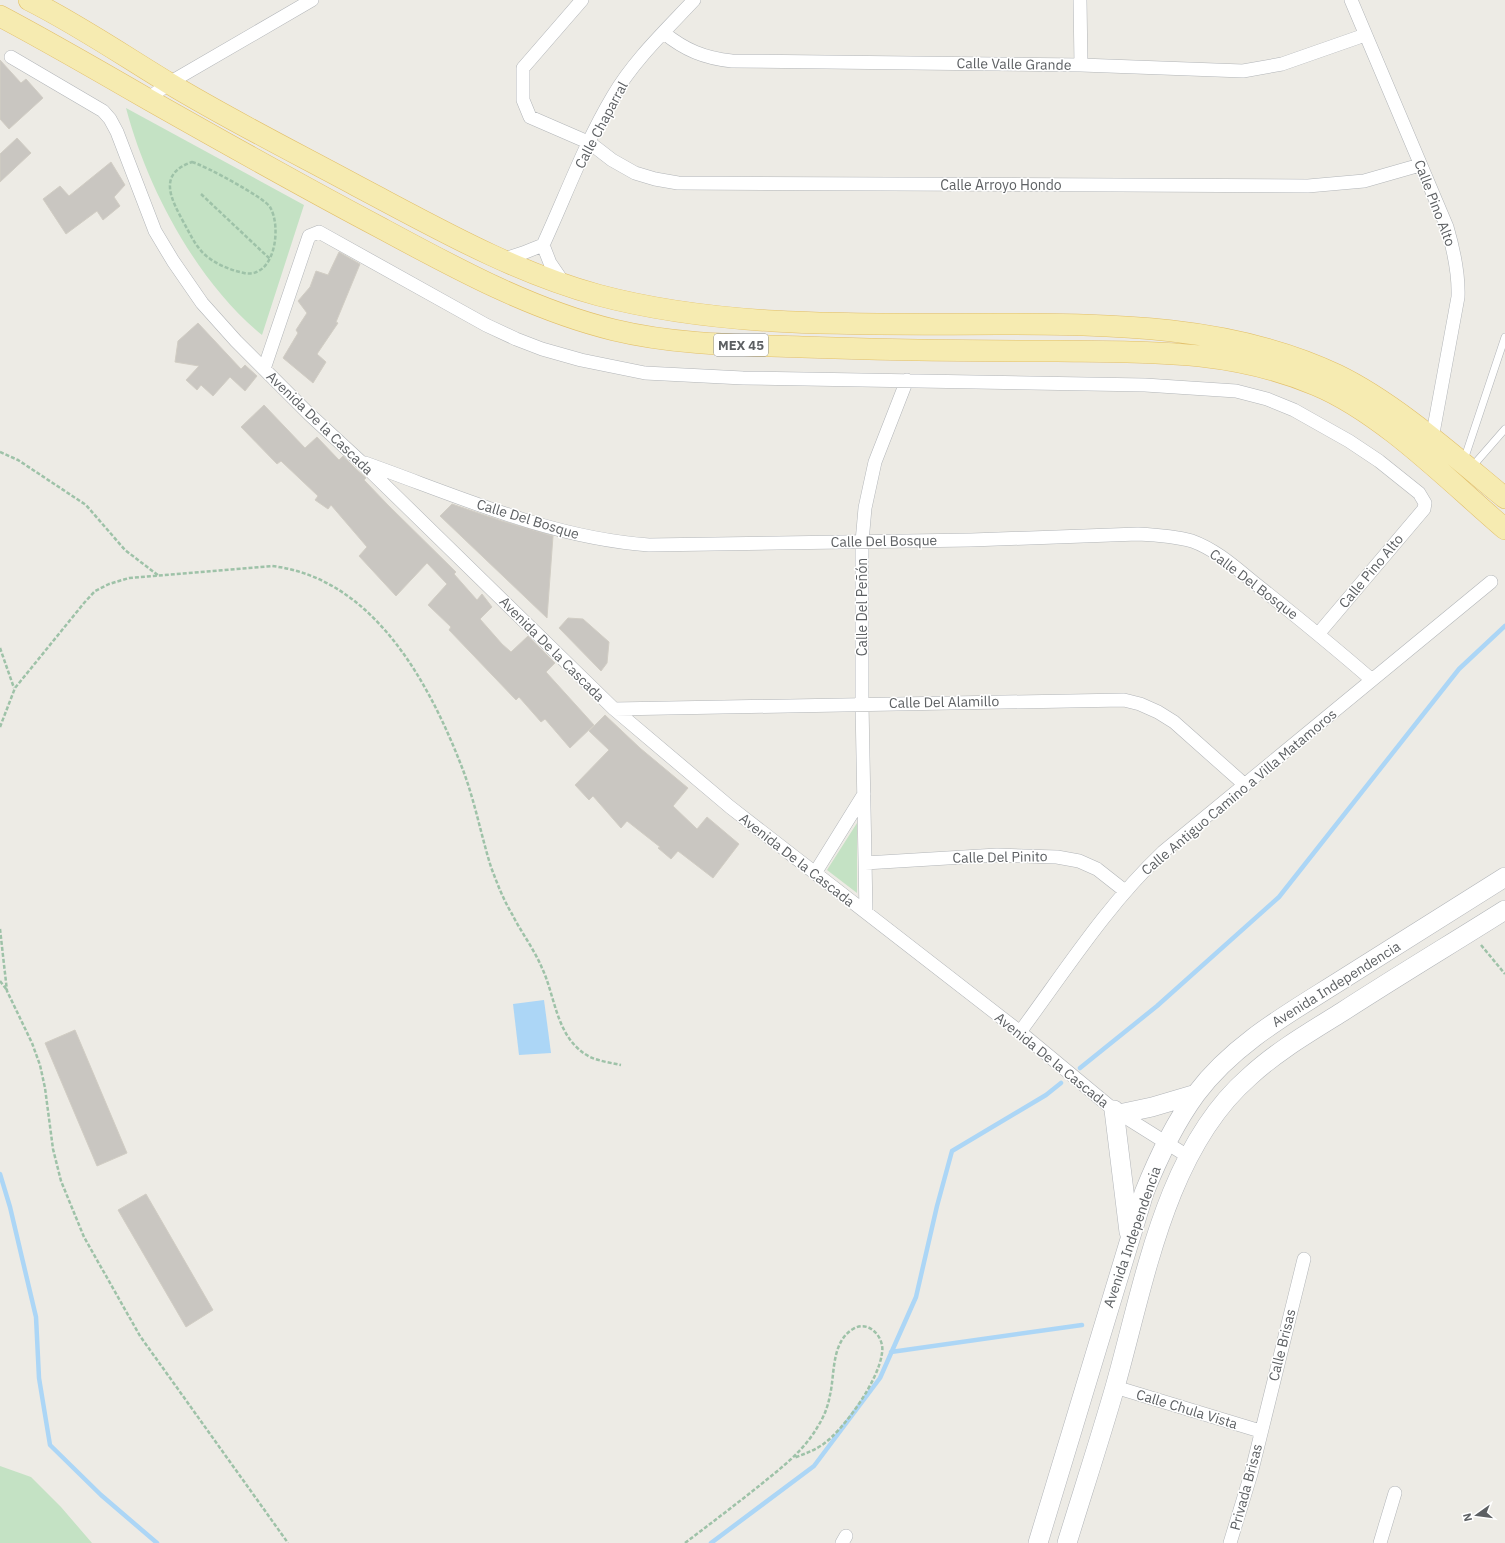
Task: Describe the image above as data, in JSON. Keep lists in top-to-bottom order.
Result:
{
  "streets": {
    "main road": ["MEX 45", "Avenida Independencia"],
    "street": [
      "Calle Valle Grande",
      "Calle Chaparral",
      "Calle Arroyo Hondo",
      "Calle Pino Alto",
      "Avenida De la Cascada",
      "Calle Del Bosque",
      "Calle Del Peñón",
      "Calle Del Alamillo",
      "Calle Antiguo Camino a Villa Matamoros",
      "Calle Del Pinito",
      "Calle Brisas",
      "Calle Chula Vista",
      "Privada Brisas"
    ]
  },
  "crossings": [
    ["Calle Valle Grande", "Calle Chaparral"],
    ["Calle Valle Grande", "Calle Pino Alto"],
    ["Calle Chaparral", "Calle Arroyo Hondo"],
    ["Calle Arroyo Hondo", "Calle Pino Alto"],
    ["Calle Pino Alto", "MEX 45"],
    ["Calle Pino Alto", "Calle Del Bosque"],
    ["Calle Pino Alto", "Calle Del Peñón"],
    ["Avenida De la Cascada", "Calle Del Bosque"],
    ["Avenida De la Cascada", "Calle Del Peñón"],
    ["Avenida De la Cascada", "Calle Del Alamillo"],
    ["Avenida De la Cascada", "Calle Antiguo Camino a Villa Matamoros"],
    ["Avenida De la Cascada", "Avenida Independencia"],
    ["Calle Del Bosque", "Calle Del Peñón"],
    ["Calle Del Bosque", "Calle Antiguo Camino a Villa Matamoros"],
    ["Calle Del Peñón", "Calle Del Alamillo"],
    ["Calle Del Peñón", "Calle Del Pinito"],
    ["Calle Del Alamillo", "Calle Antiguo Camino a Villa Matamoros"],
    ["Calle Antiguo Camino a Villa Matamoros", "Calle Del Pinito"],
    ["Avenida Independencia", "Calle Chula Vista"],
    ["Calle Brisas", "Calle Chula Vista"],
    ["Calle Brisas", "Privada Brisas"],
    ["Calle Chula Vista", "Privada Brisas"]
  ],
  "north": "left"
}
